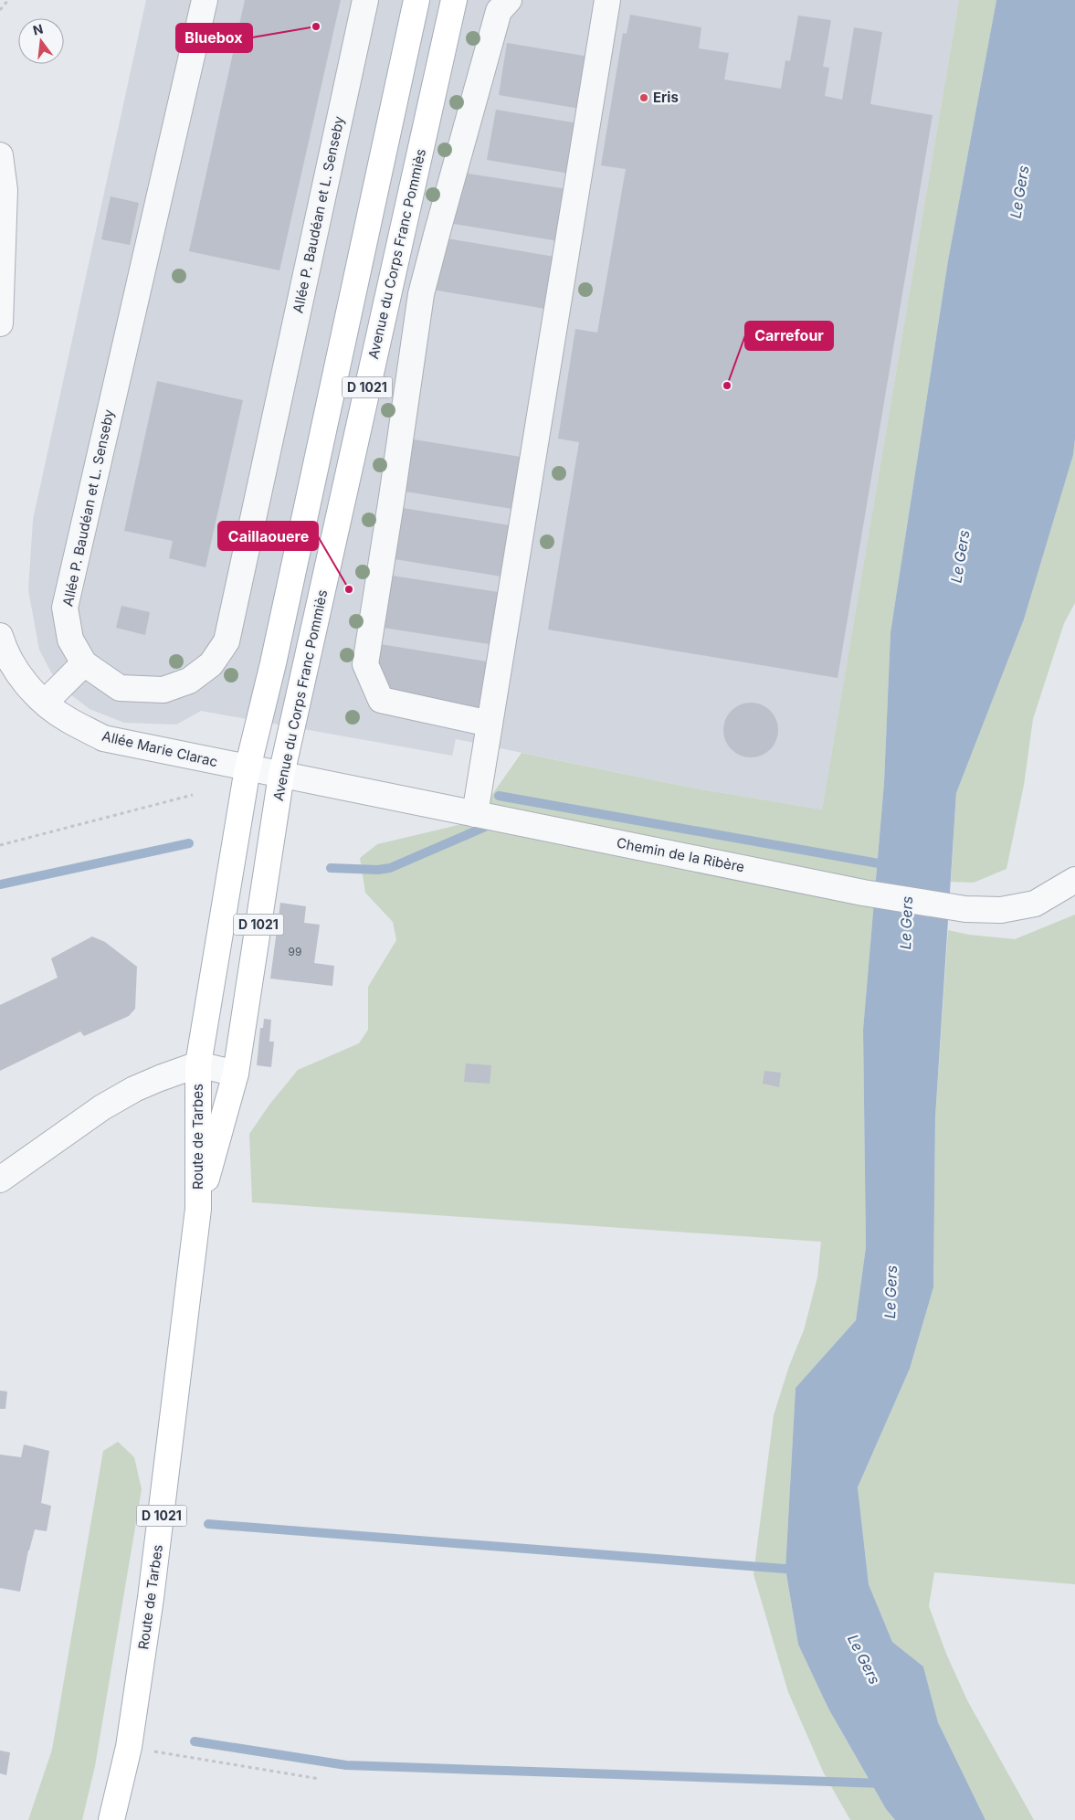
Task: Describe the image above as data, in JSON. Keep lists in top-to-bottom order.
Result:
{
  "streets": {
    "main road": ["Avenue du Corps Franc Pommiès", "D 1021", "Route de Tarbes"],
    "street": ["Allée P. Baudéan et L. Senseby", "Allée Marie Clarac", "Chemin de la Ribère"]
  },
  "crossings": [
    ["Avenue du Corps Franc Pommiès", "Allée Marie Clarac"],
    ["Avenue du Corps Franc Pommiès", "Chemin de la Ribère"],
    ["Avenue du Corps Franc Pommiès", "Route de Tarbes"],
    ["D 1021", "Allée Marie Clarac"],
    ["D 1021", "Route de Tarbes"],
    ["Allée Marie Clarac", "Chemin de la Ribère"]
  ],
  "water": ["Le Gers"],
  "places": [
    "Bluebox",
    "Eris",
    "Carrefour",
    "Caillaouere"
  ],
  "house_numbers": ["99"],
  "north": "top"
}
